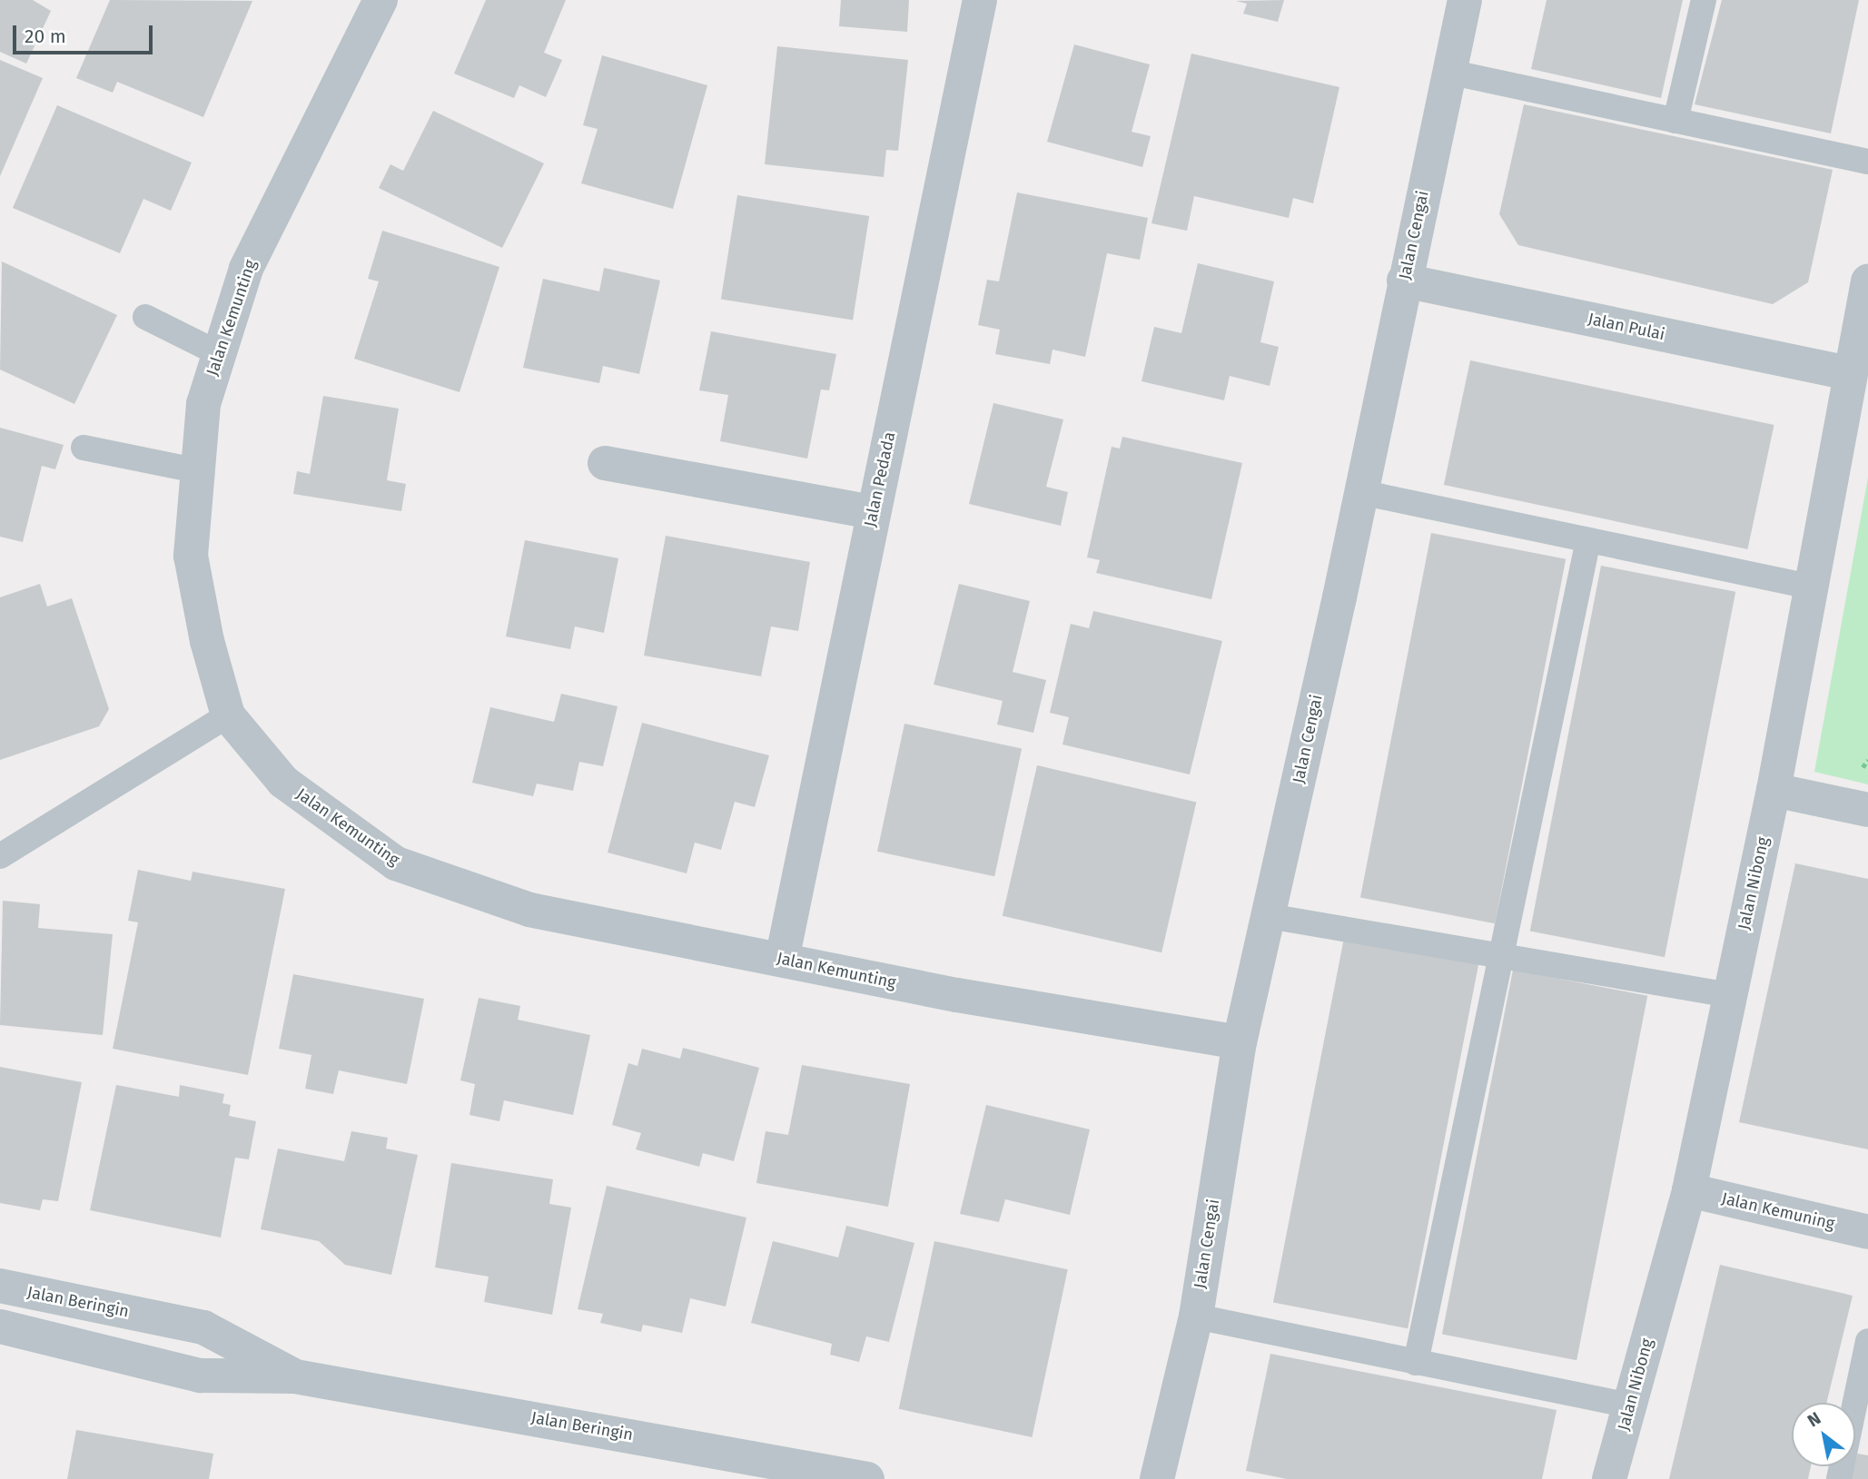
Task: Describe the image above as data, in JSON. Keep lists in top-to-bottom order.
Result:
{
  "streets": {
    "street": [
      "Jalan Cengai",
      "Jalan Kemunting",
      "Jalan Pulai",
      "Jalan Pedada",
      "Jalan Nibong",
      "Jalan Kemuning",
      "Jalan Beringin"
    ]
  },
  "crossings": [
    ["Jalan Cengai", "Jalan Kemunting"],
    ["Jalan Cengai", "Jalan Pulai"],
    ["Jalan Kemunting", "Jalan Pedada"],
    ["Jalan Pulai", "Jalan Nibong"],
    ["Jalan Nibong", "Jalan Kemuning"]
  ],
  "scale_bar": "20 m",
  "north": "top left"
}
